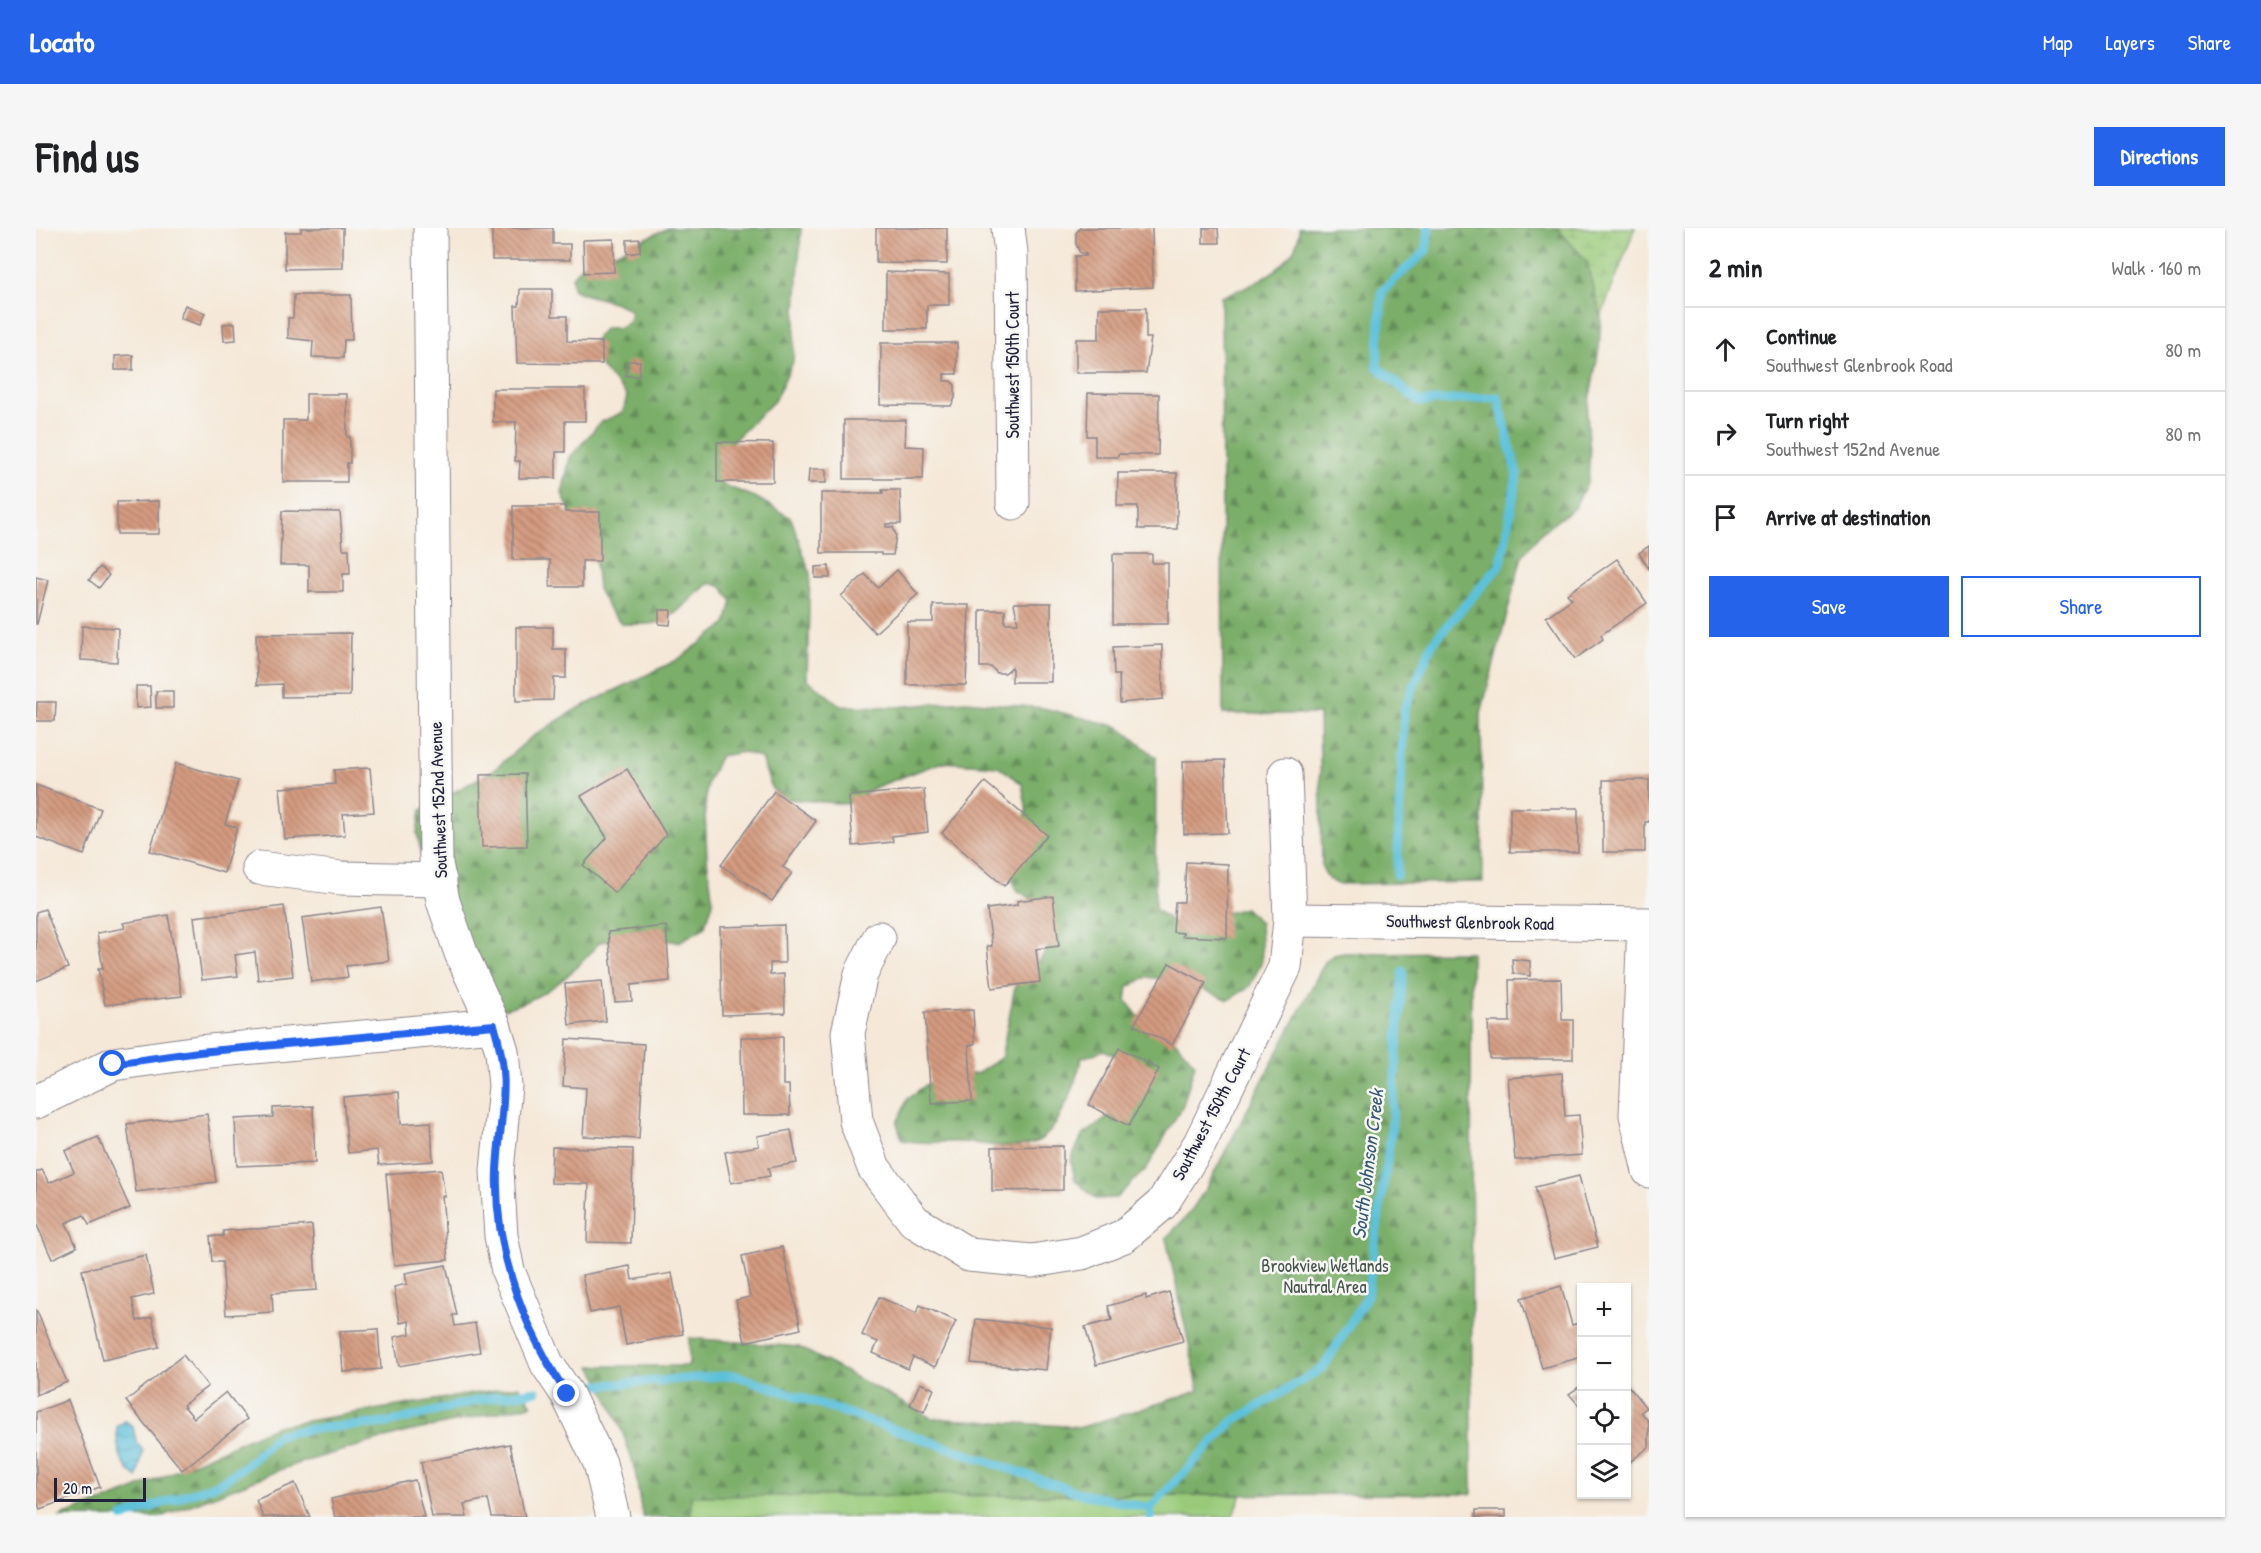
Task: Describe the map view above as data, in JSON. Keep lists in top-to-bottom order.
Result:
{
  "streets": {
    "street": ["Southwest 150th Court", "Southwest 152nd Avenue", "Southwest Glenbrook Road"]
  },
  "crossings": [
    ["Southwest 150th Court", "Southwest Glenbrook Road"]
  ],
  "water": ["South Johnson Creek"],
  "parks": ["Brookview Wetlands Nautral Area"],
  "scale_bar": "20 m",
  "page": {
    "header": "Locato",
    "nav": ["Map", "Layers", "Share"],
    "buttons": [
      "Directions",
      ["Save", "Share"]
    ],
    "title": "Find us",
    "heading": ["2 min", "Walk · 160 m"],
    "list": [
      ["Continue", "Southwest Glenbrook Road", "80 m"],
      ["Turn right", "Southwest 152nd Avenue", "80 m"],
      "Arrive at destination"
    ],
    "map_buttons": ["+", "−"],
    "scale": "20 m"
  }
}
